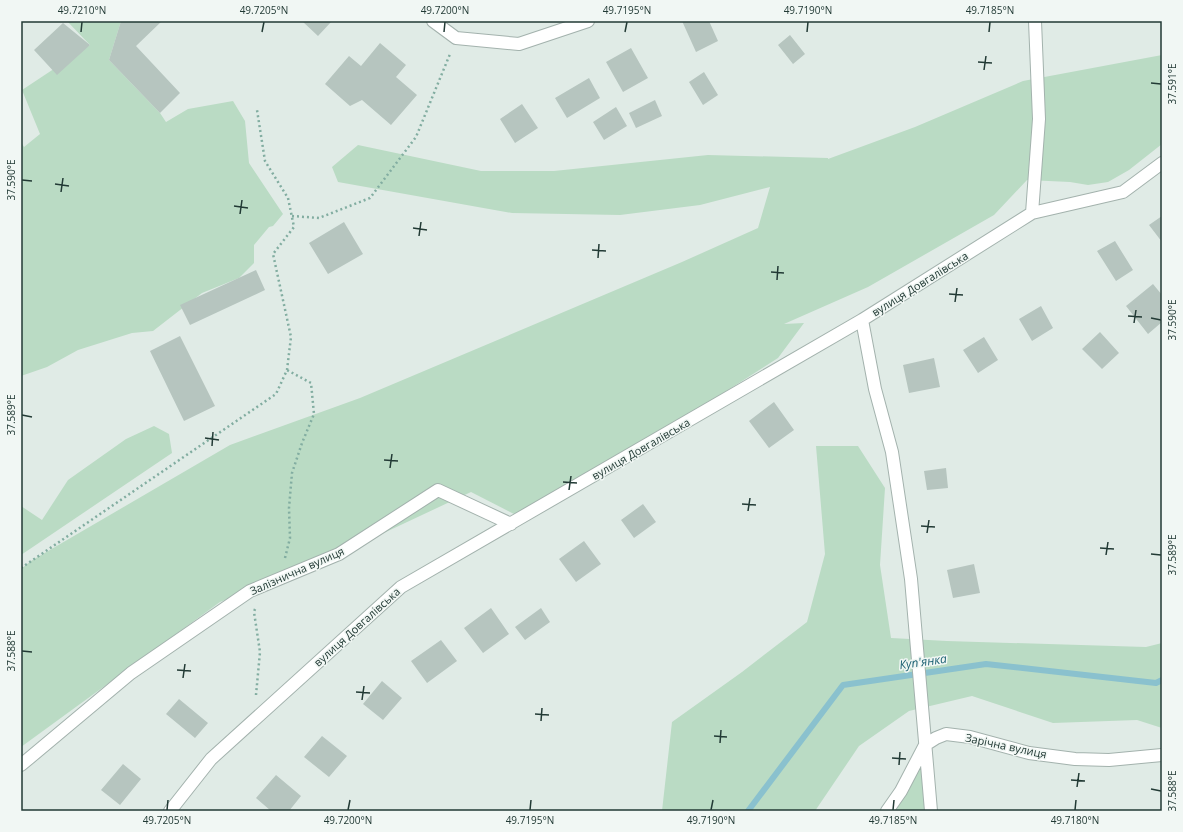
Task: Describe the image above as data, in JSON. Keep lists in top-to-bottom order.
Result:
{
  "streets": {
    "street": ["вулиця Довгалівська", "Залізнична вулиця", "Зарічна вулиця"]
  },
  "crossings": [
    ["вулиця Довгалівська", "Залізнична вулиця"]
  ],
  "water": ["Куп'янка"],
  "coordinates": [
    "49.7210°N",
    "49.7205°N",
    "49.7200°N",
    "49.7195°N",
    "49.7190°N",
    "49.7185°N",
    "37.591°E",
    "37.590°E",
    "37.589°E",
    "37.588°E",
    "49.7180°N"
  ]
}
